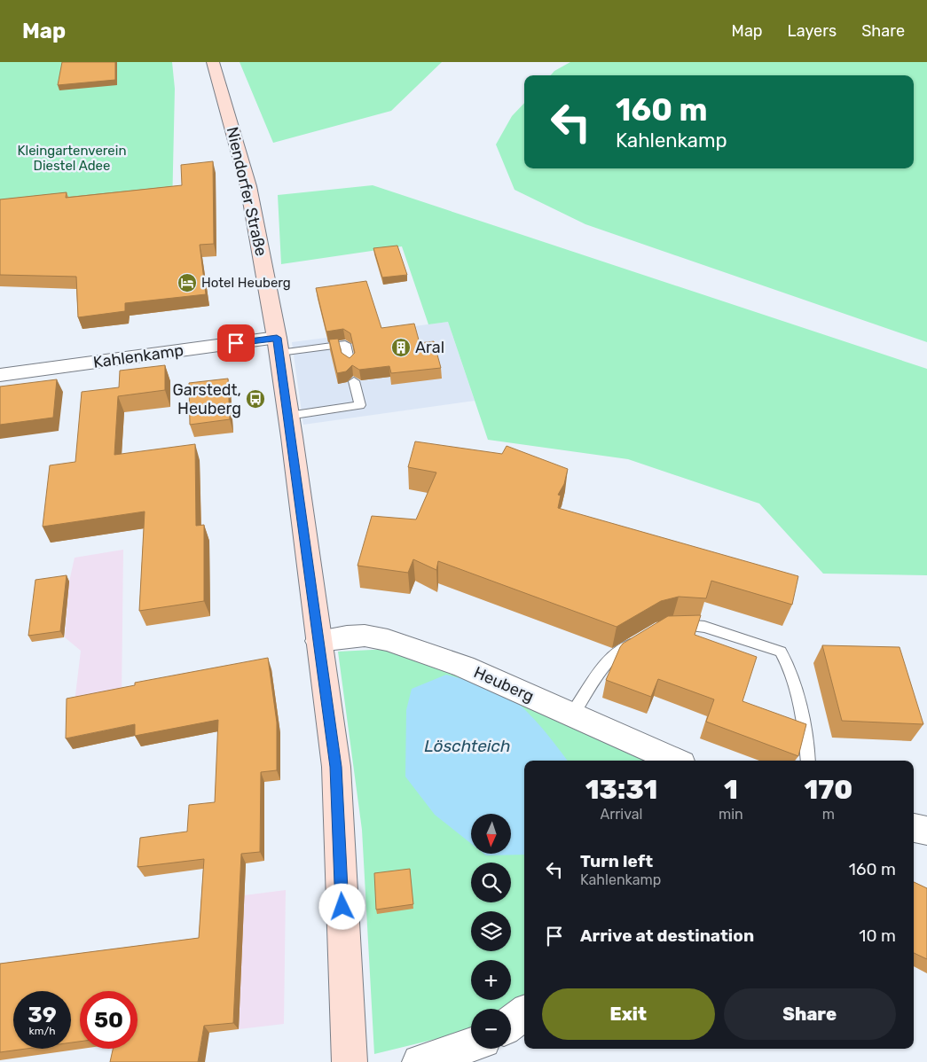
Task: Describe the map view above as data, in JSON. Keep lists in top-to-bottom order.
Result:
{
  "streets": {
    "main road": ["Niendorfer Straße"],
    "street": ["Kahlenkamp", "Heuberg"]
  },
  "crossings": [
    ["Niendorfer Straße", "Kahlenkamp"],
    ["Niendorfer Straße", "Heuberg"]
  ],
  "water": ["Löschteich"],
  "parks": ["Kleingartenverein Diestel Adee"],
  "places": {
    "hotel": ["Hotel Heuberg"],
    "building": ["Aral"],
    "bus stop": ["Garstedt, Heuberg"]
  },
  "north": "bottom",
  "page": {
    "header": "Map",
    "nav": ["Map", "Layers", "Share"],
    "turn": ["160 m", "Kahlenkamp"],
    "eta": [
      "13:31",
      "Arrival",
      "1",
      "min",
      "170",
      "m"
    ],
    "map_buttons": ["+", "−"],
    "list": [
      {
        "name": "Turn left",
        "note": "Kahlenkamp",
        "value": "160 m"
      },
      {
        "name": "Arrive at destination",
        "value": "10 m"
      }
    ],
    "buttons": ["Exit", "Share"],
    "speed": "39 km/h",
    "limit": "50"
  }
}
